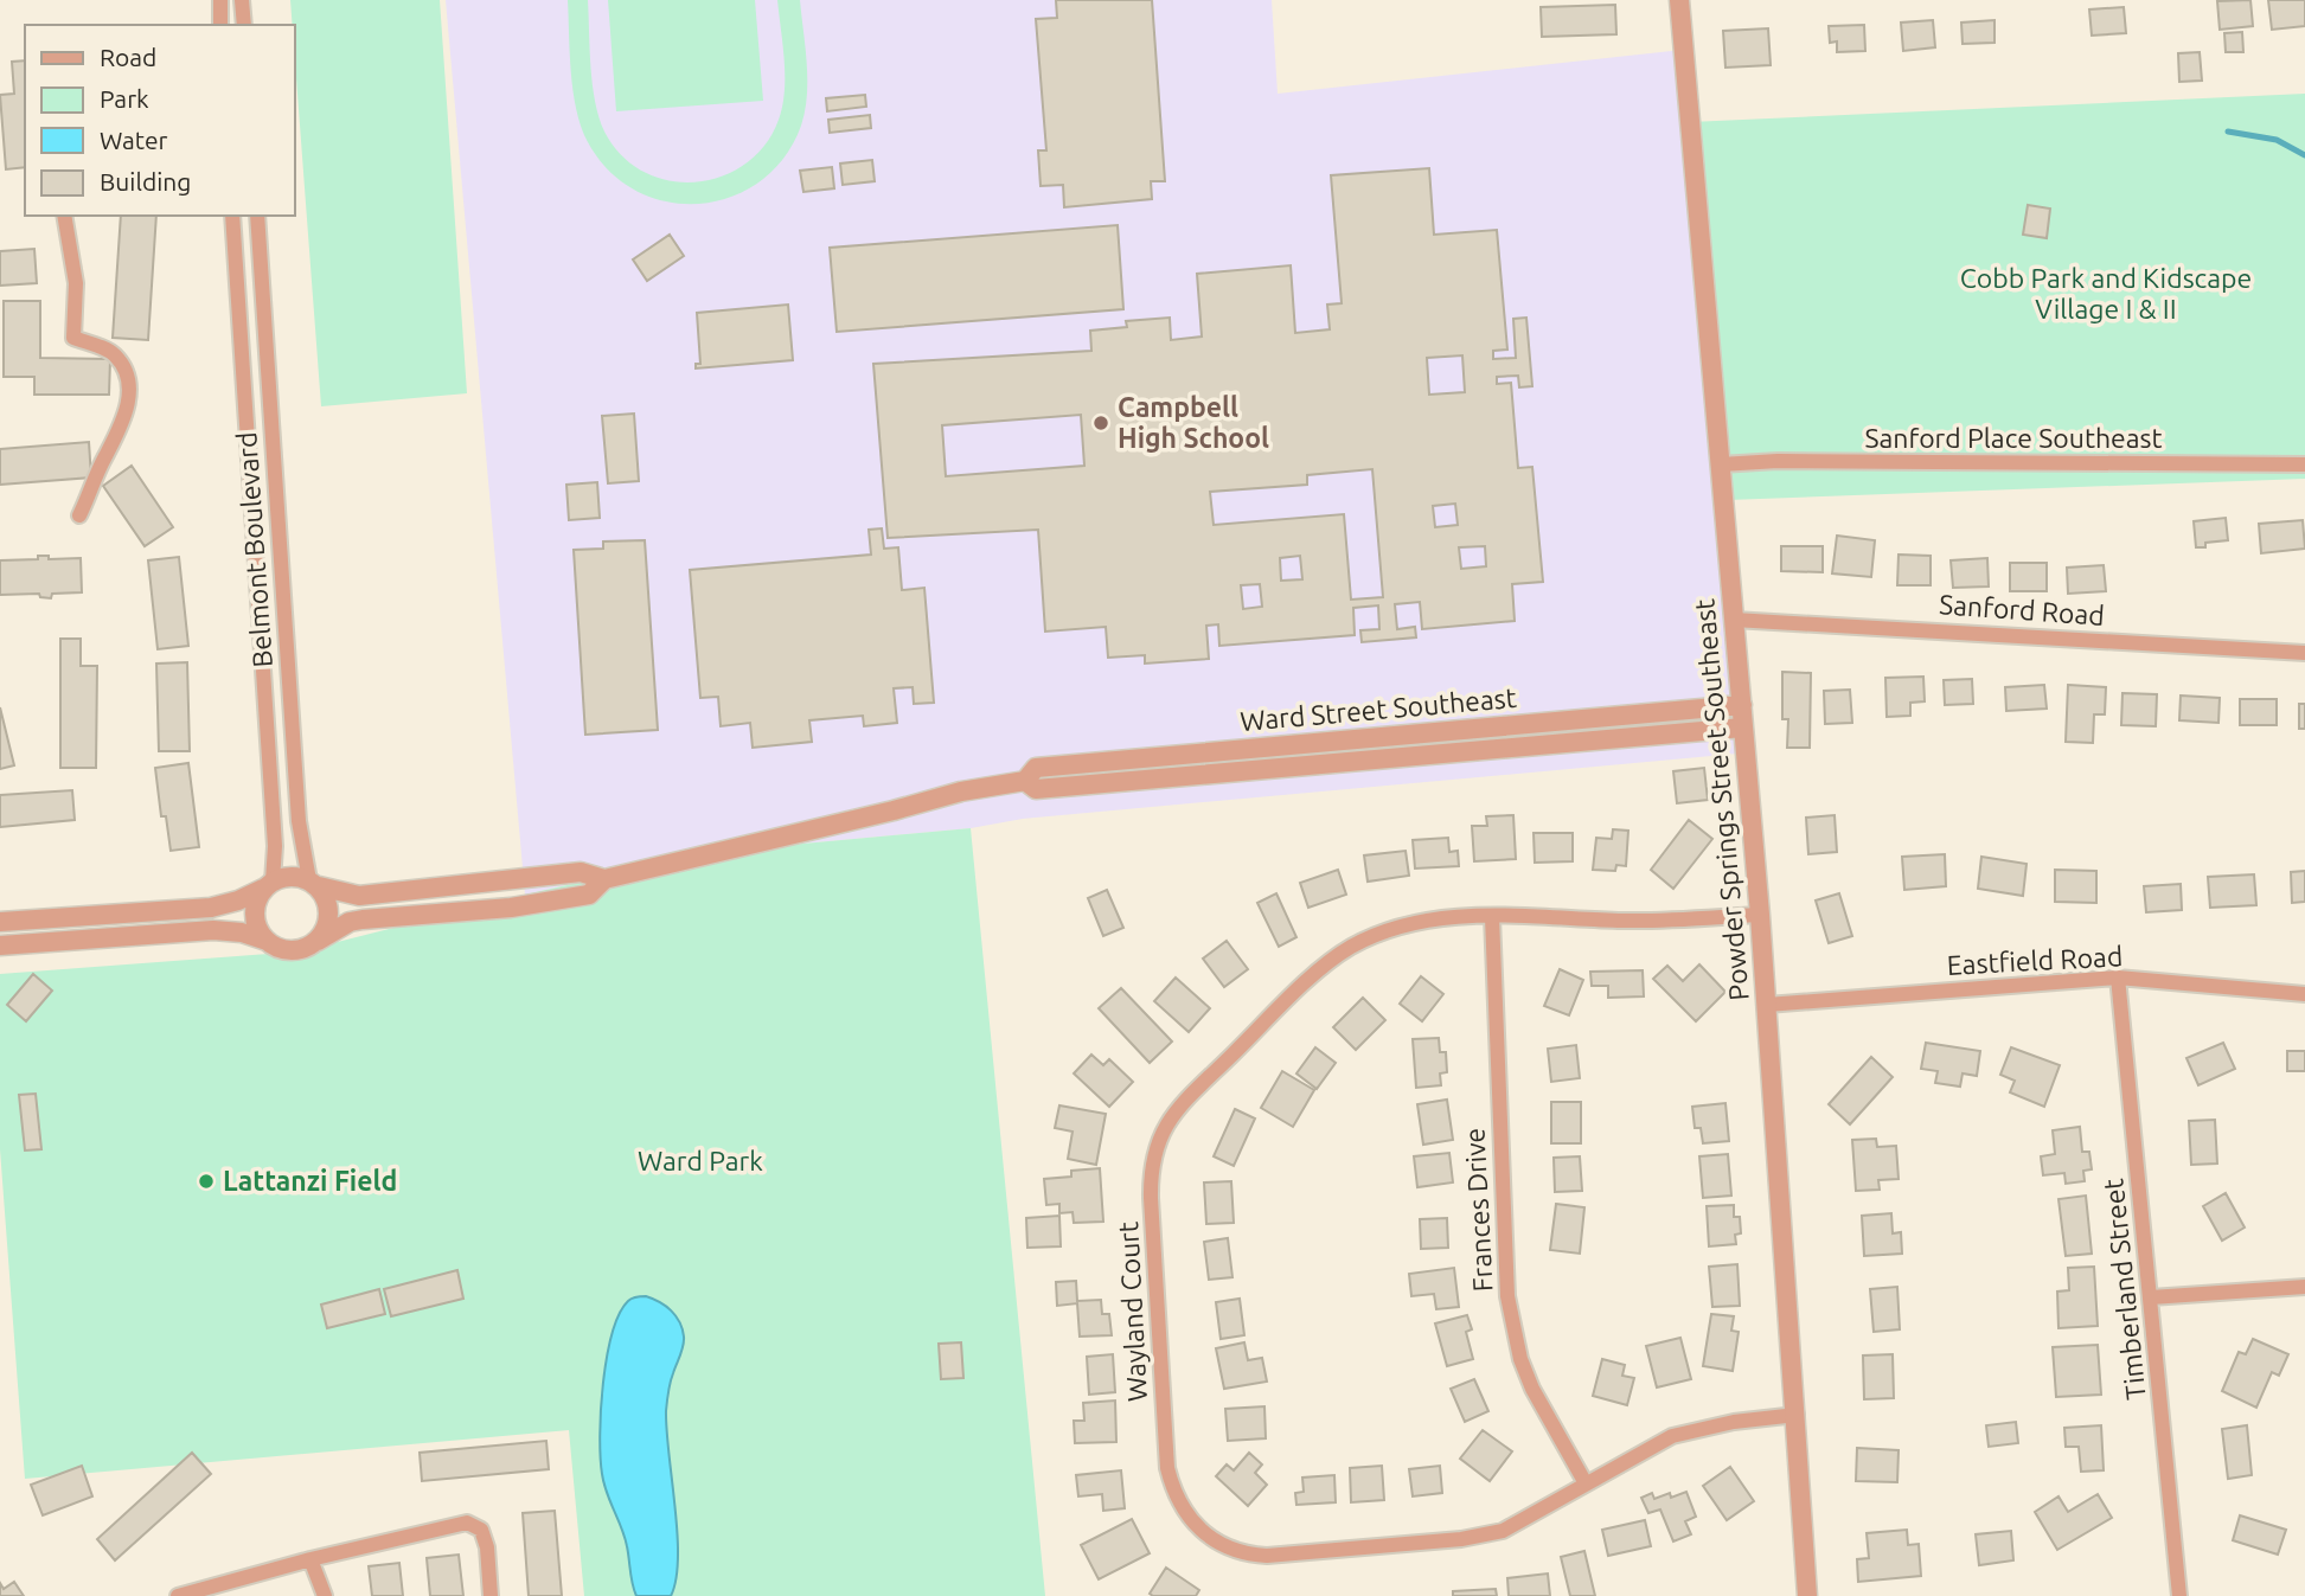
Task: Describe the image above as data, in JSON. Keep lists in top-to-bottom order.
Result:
{
  "streets": {
    "street": [
      "Sanford Place Southeast",
      "Belmont Boulevard",
      "Sanford Road",
      "Ward Street Southeast",
      "Powder Springs Street Southeast",
      "Eastfield Road",
      "Frances Drive",
      "Timberland Street",
      "Wayland Court"
    ]
  },
  "crossings": [
    ["Sanford Place Southeast", "Powder Springs Street Southeast"],
    ["Belmont Boulevard", "Ward Street Southeast"],
    ["Sanford Road", "Powder Springs Street Southeast"],
    ["Ward Street Southeast", "Powder Springs Street Southeast"],
    ["Powder Springs Street Southeast", "Eastfield Road"],
    ["Powder Springs Street Southeast", "Wayland Court"],
    ["Eastfield Road", "Timberland Street"],
    ["Frances Drive", "Wayland Court"]
  ],
  "parks": ["Cobb Park and Kidscape Village I & II", "Ward Park"],
  "places": ["Campbell High School", "Lattanzi Field"],
  "legend": [
    "Road",
    "Park",
    "Water",
    "Building"
  ]
}
